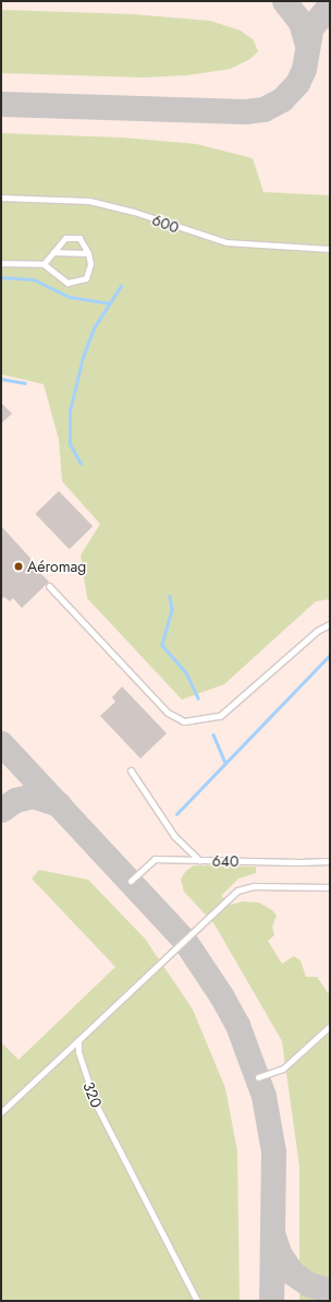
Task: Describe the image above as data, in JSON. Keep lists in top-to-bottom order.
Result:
{
  "streets": {
    "lane": ["600", "640", "320"]
  },
  "places": ["Aéromag"]
}
